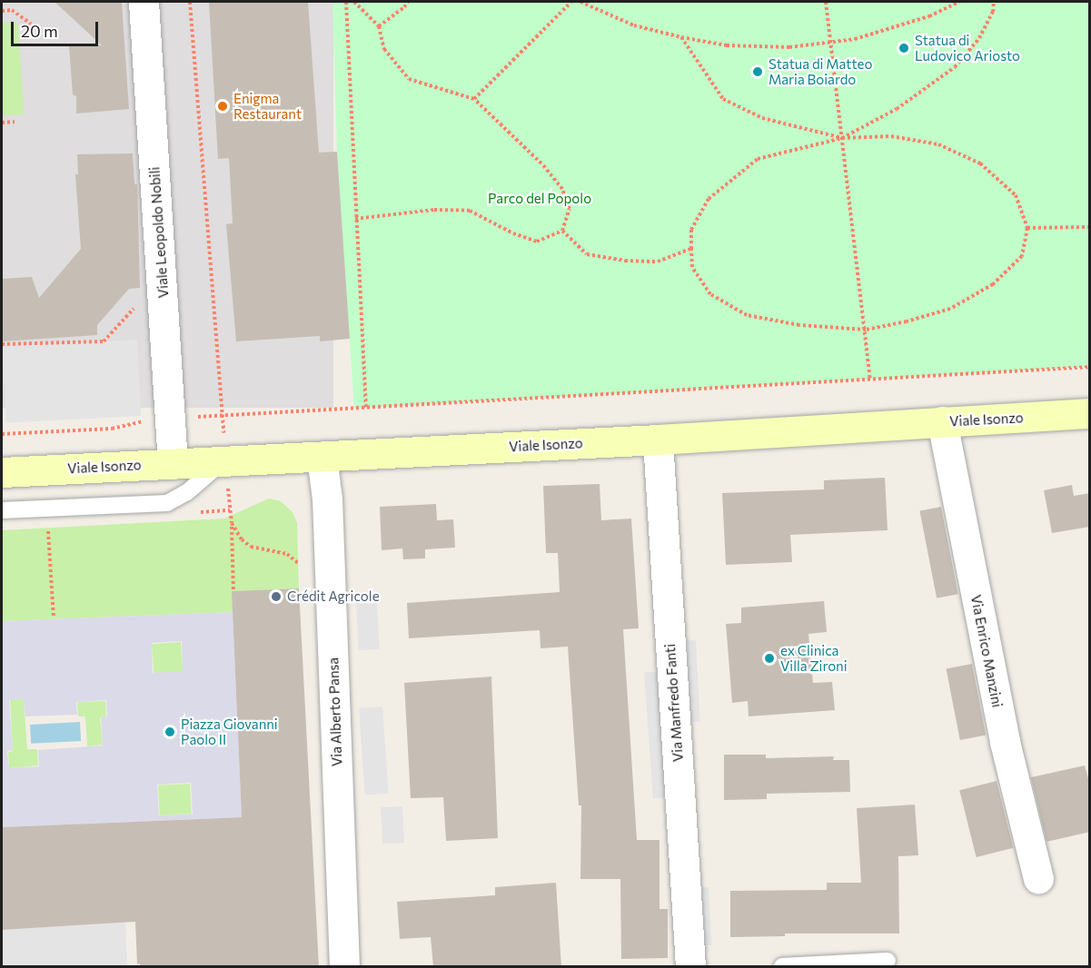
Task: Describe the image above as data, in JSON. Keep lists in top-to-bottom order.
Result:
{
  "streets": {
    "main road": ["Viale Isonzo"],
    "street": [
      "Viale Leopoldo Nobili",
      "Via Enrico Manzini",
      "Via Manfredo Fanti",
      "Via Alberto Pansa"
    ]
  },
  "crossings": [
    ["Viale Leopoldo Nobili", "Viale Isonzo"],
    ["Viale Isonzo", "Via Enrico Manzini"],
    ["Viale Isonzo", "Via Manfredo Fanti"],
    ["Viale Isonzo", "Via Alberto Pansa"]
  ],
  "parks": ["Parco del Popolo"],
  "places": [
    "Statua di Ludovico Ariosto",
    "Statua di Matteo Maria Boiardo",
    "Enigma Restaurant",
    "Crédit Agricole",
    "ex Clinica Villa Zironi",
    "Piazza Giovanni Paolo II"
  ],
  "scale_bar": "20 m"
}
